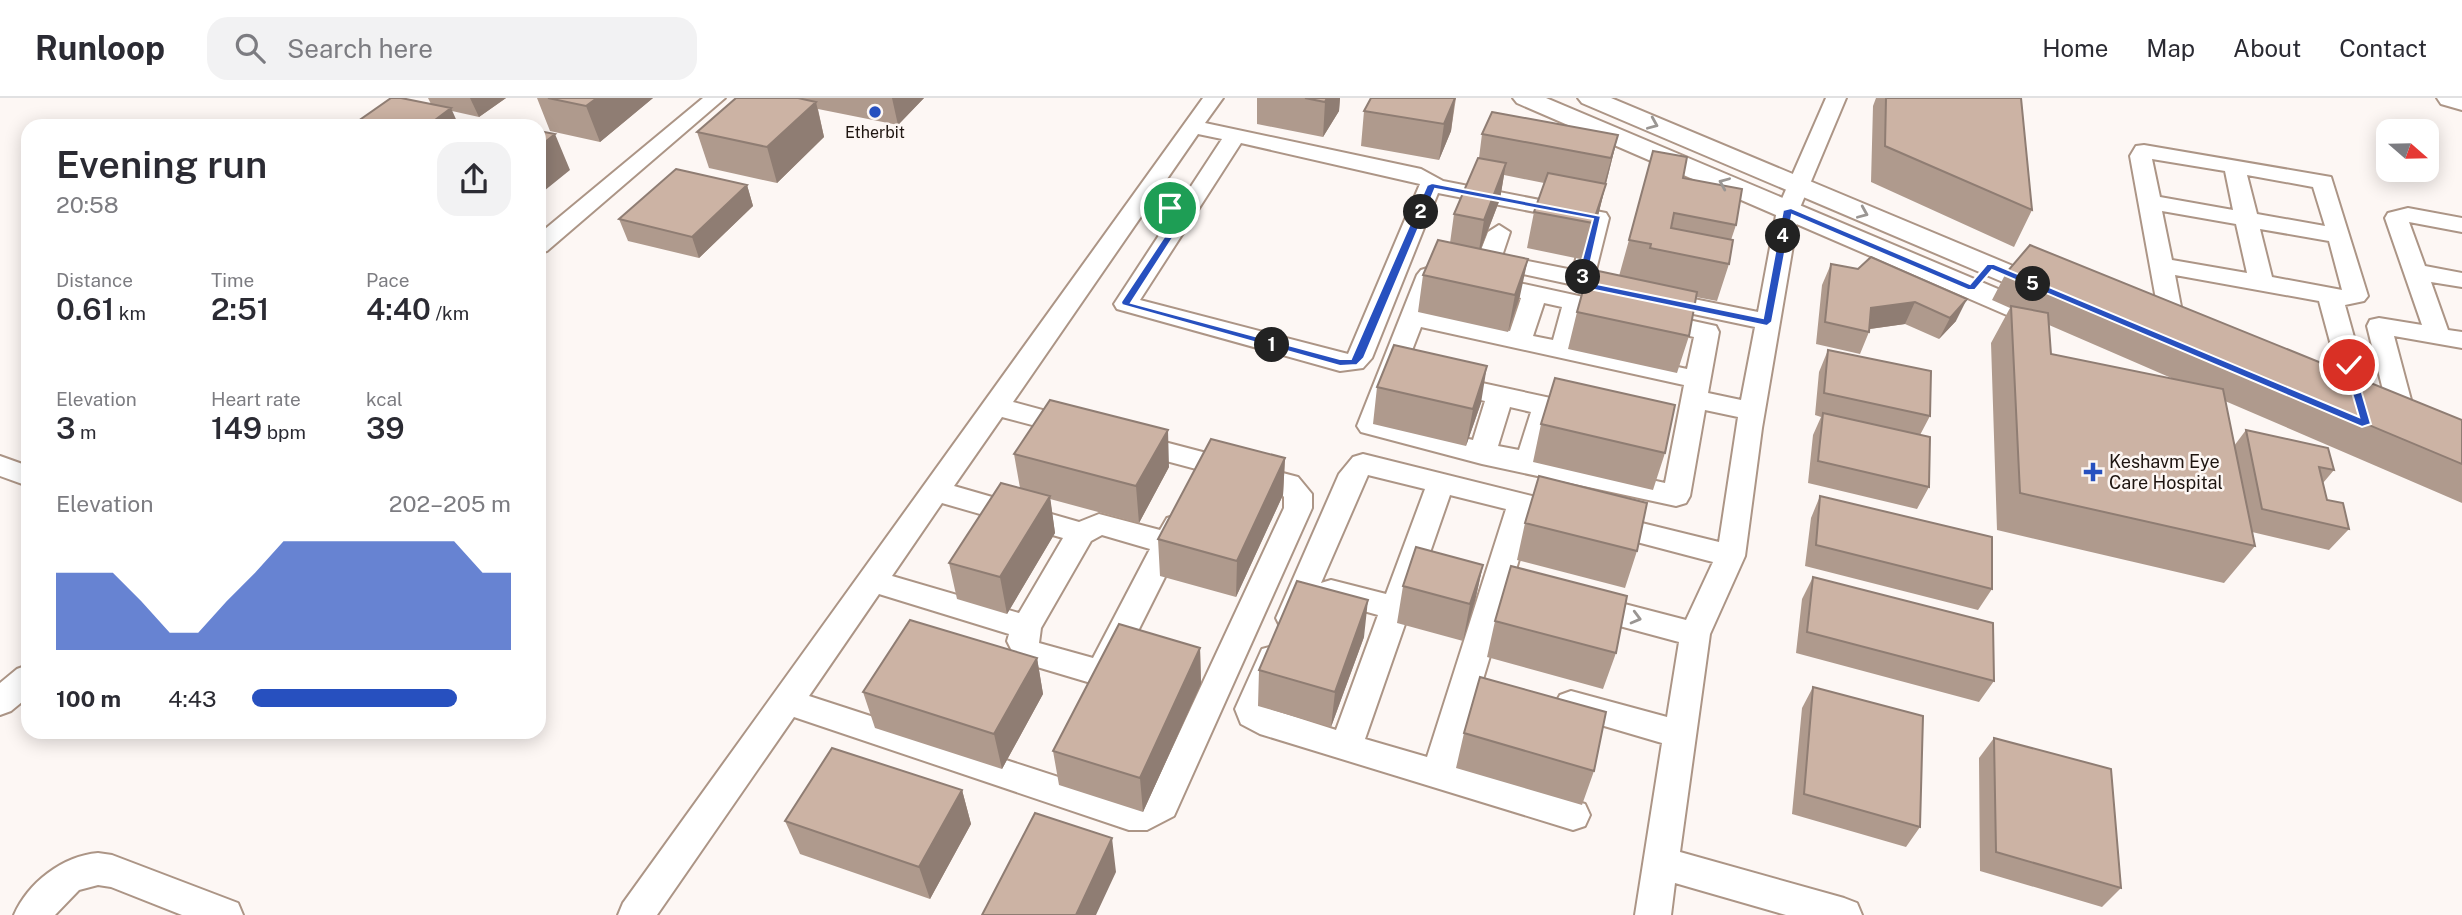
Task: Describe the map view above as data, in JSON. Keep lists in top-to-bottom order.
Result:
{
  "places": {
    "other": ["Etherbit"],
    "health": ["Keshavm Eye Care Hospital"]
  },
  "north": "right",
  "page": {
    "header": "Runloop",
    "search": "Search here",
    "nav": [
      "Home",
      "Map",
      "About",
      "Contact"
    ],
    "heading": ["Evening run", "20:58"],
    "pins": [
      "2",
      "4",
      "3",
      "5",
      "1"
    ],
    "stats": [
      ["Distance", "0.61 km"],
      ["Time", "2:51"],
      ["Pace", "4:40 /km"],
      ["Elevation", "3 m"],
      ["Heart rate", "149 bpm"],
      ["kcal", "39"]
    ],
    "chart": ["Elevation", "202–205 m"],
    "list": [
      {
        "name": "100 m",
        "note": "4:43"
      }
    ]
  }
}
